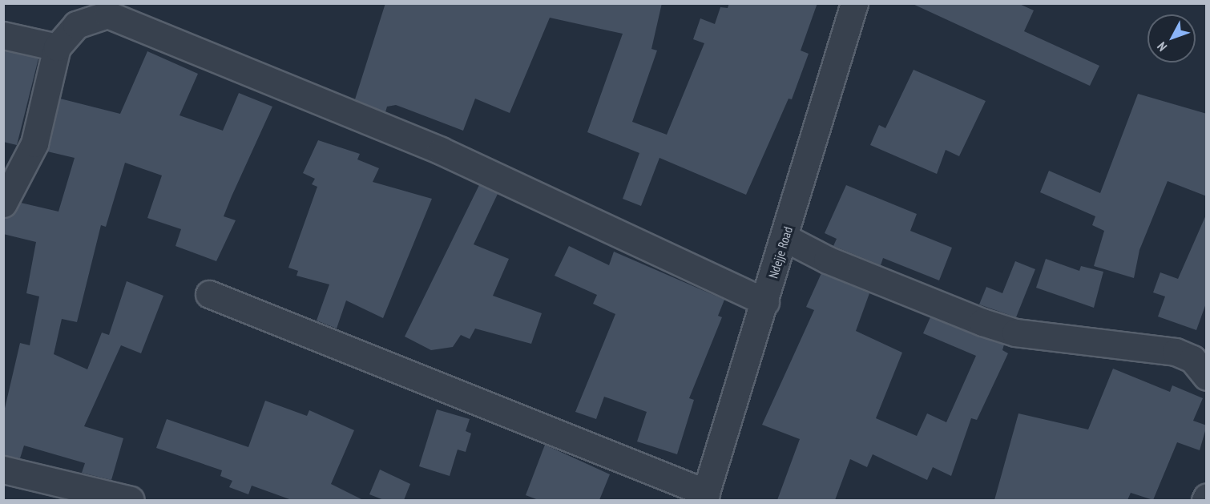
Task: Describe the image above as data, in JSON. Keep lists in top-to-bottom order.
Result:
{
  "streets": {
    "street": ["Ndejje Road"]
  },
  "north": "bottom left"
}
